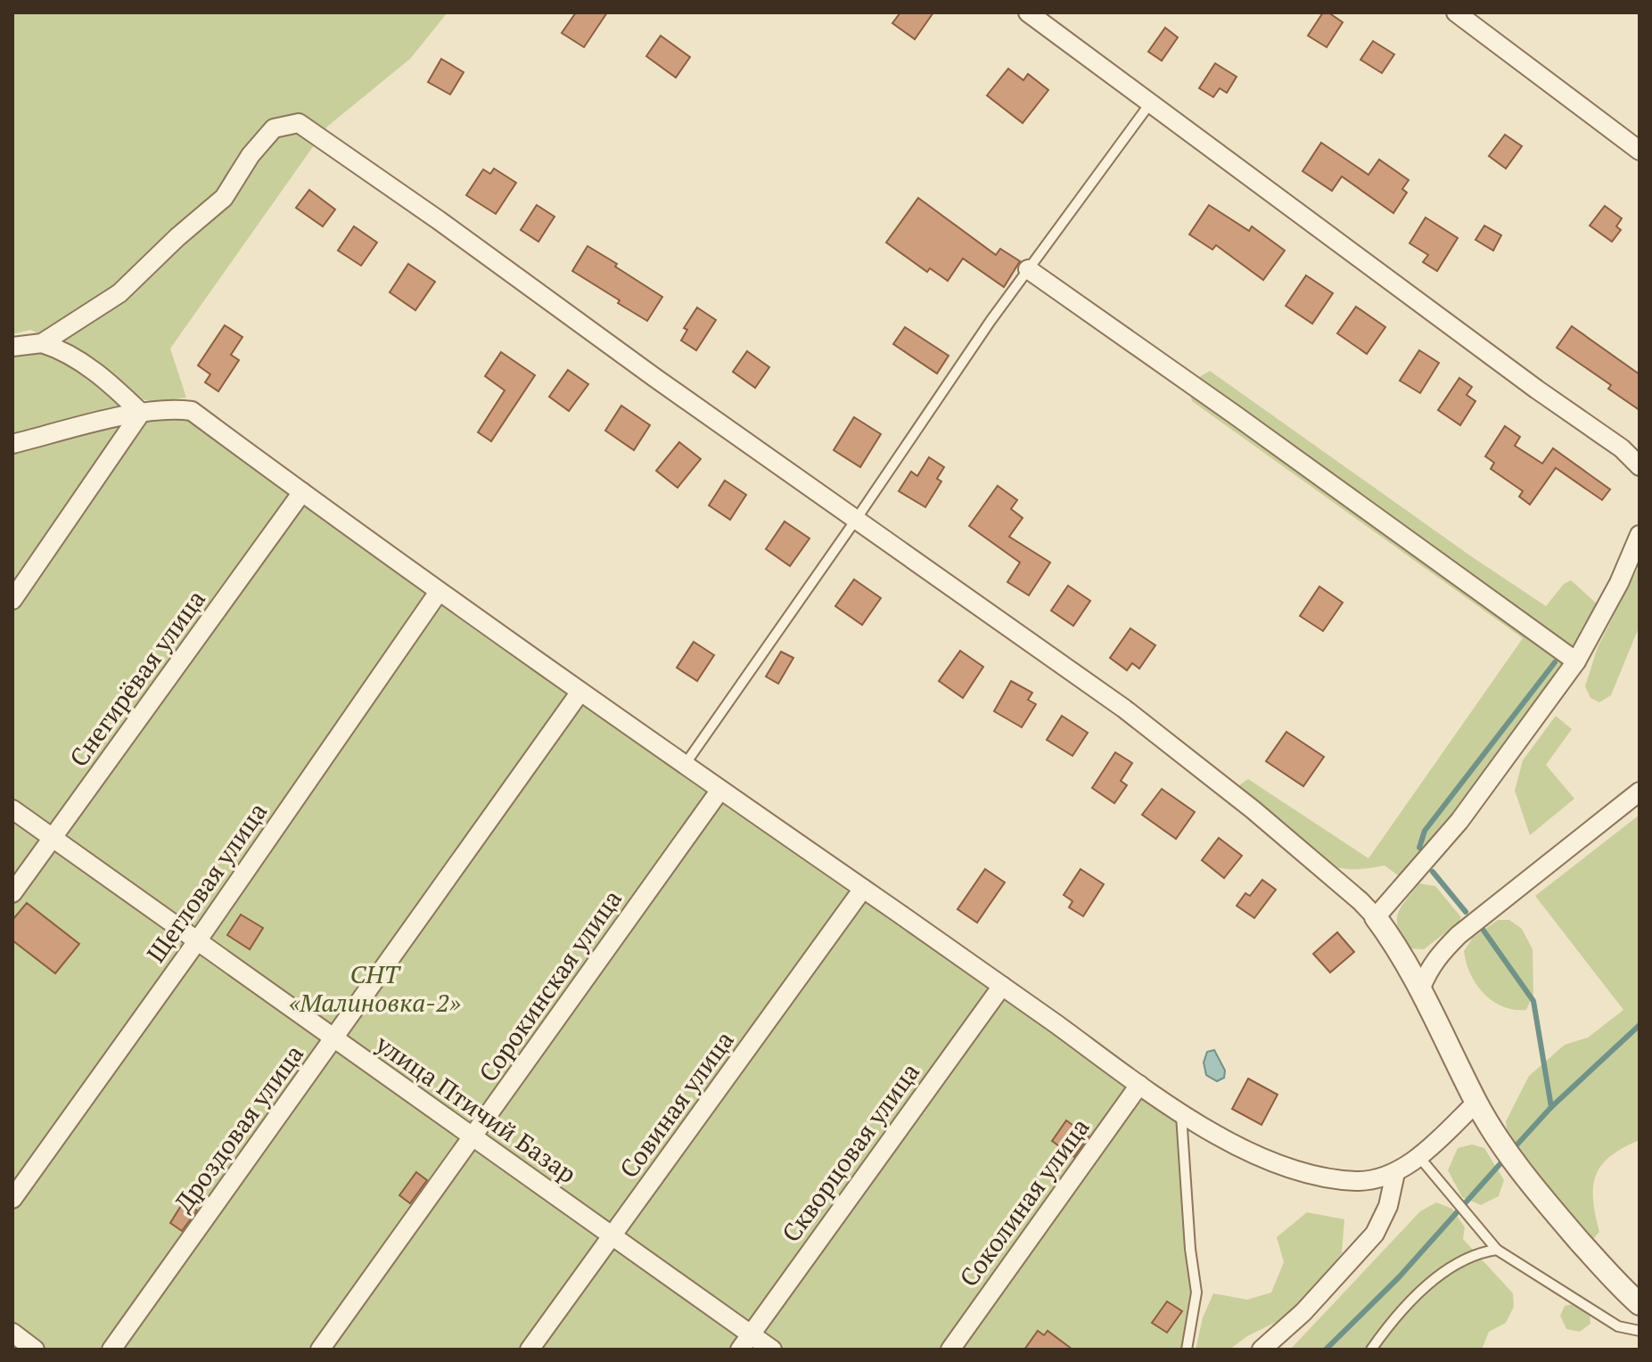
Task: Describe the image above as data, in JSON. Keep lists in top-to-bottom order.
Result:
{
  "streets": {
    "street": [
      "Снегирёвая улица",
      "Щегловая улица",
      "Сорокинская улица",
      "Совиная улица",
      "улица Птичий Базар",
      "Дроздовая улица",
      "Скворцовая улица",
      "Соколиная улица"
    ]
  },
  "crossings": [
    ["Снегирёвая улица", "улица Птичий Базар"],
    ["Щегловая улица", "улица Птичий Базар"],
    ["Сорокинская улица", "улица Птичий Базар"],
    ["Совиная улица", "улица Птичий Базар"],
    ["улица Птичий Базар", "Дроздовая улица"],
    ["улица Птичий Базар", "Скворцовая улица"]
  ],
  "parks": ["СНТ «Малиновка-2»"]
}
